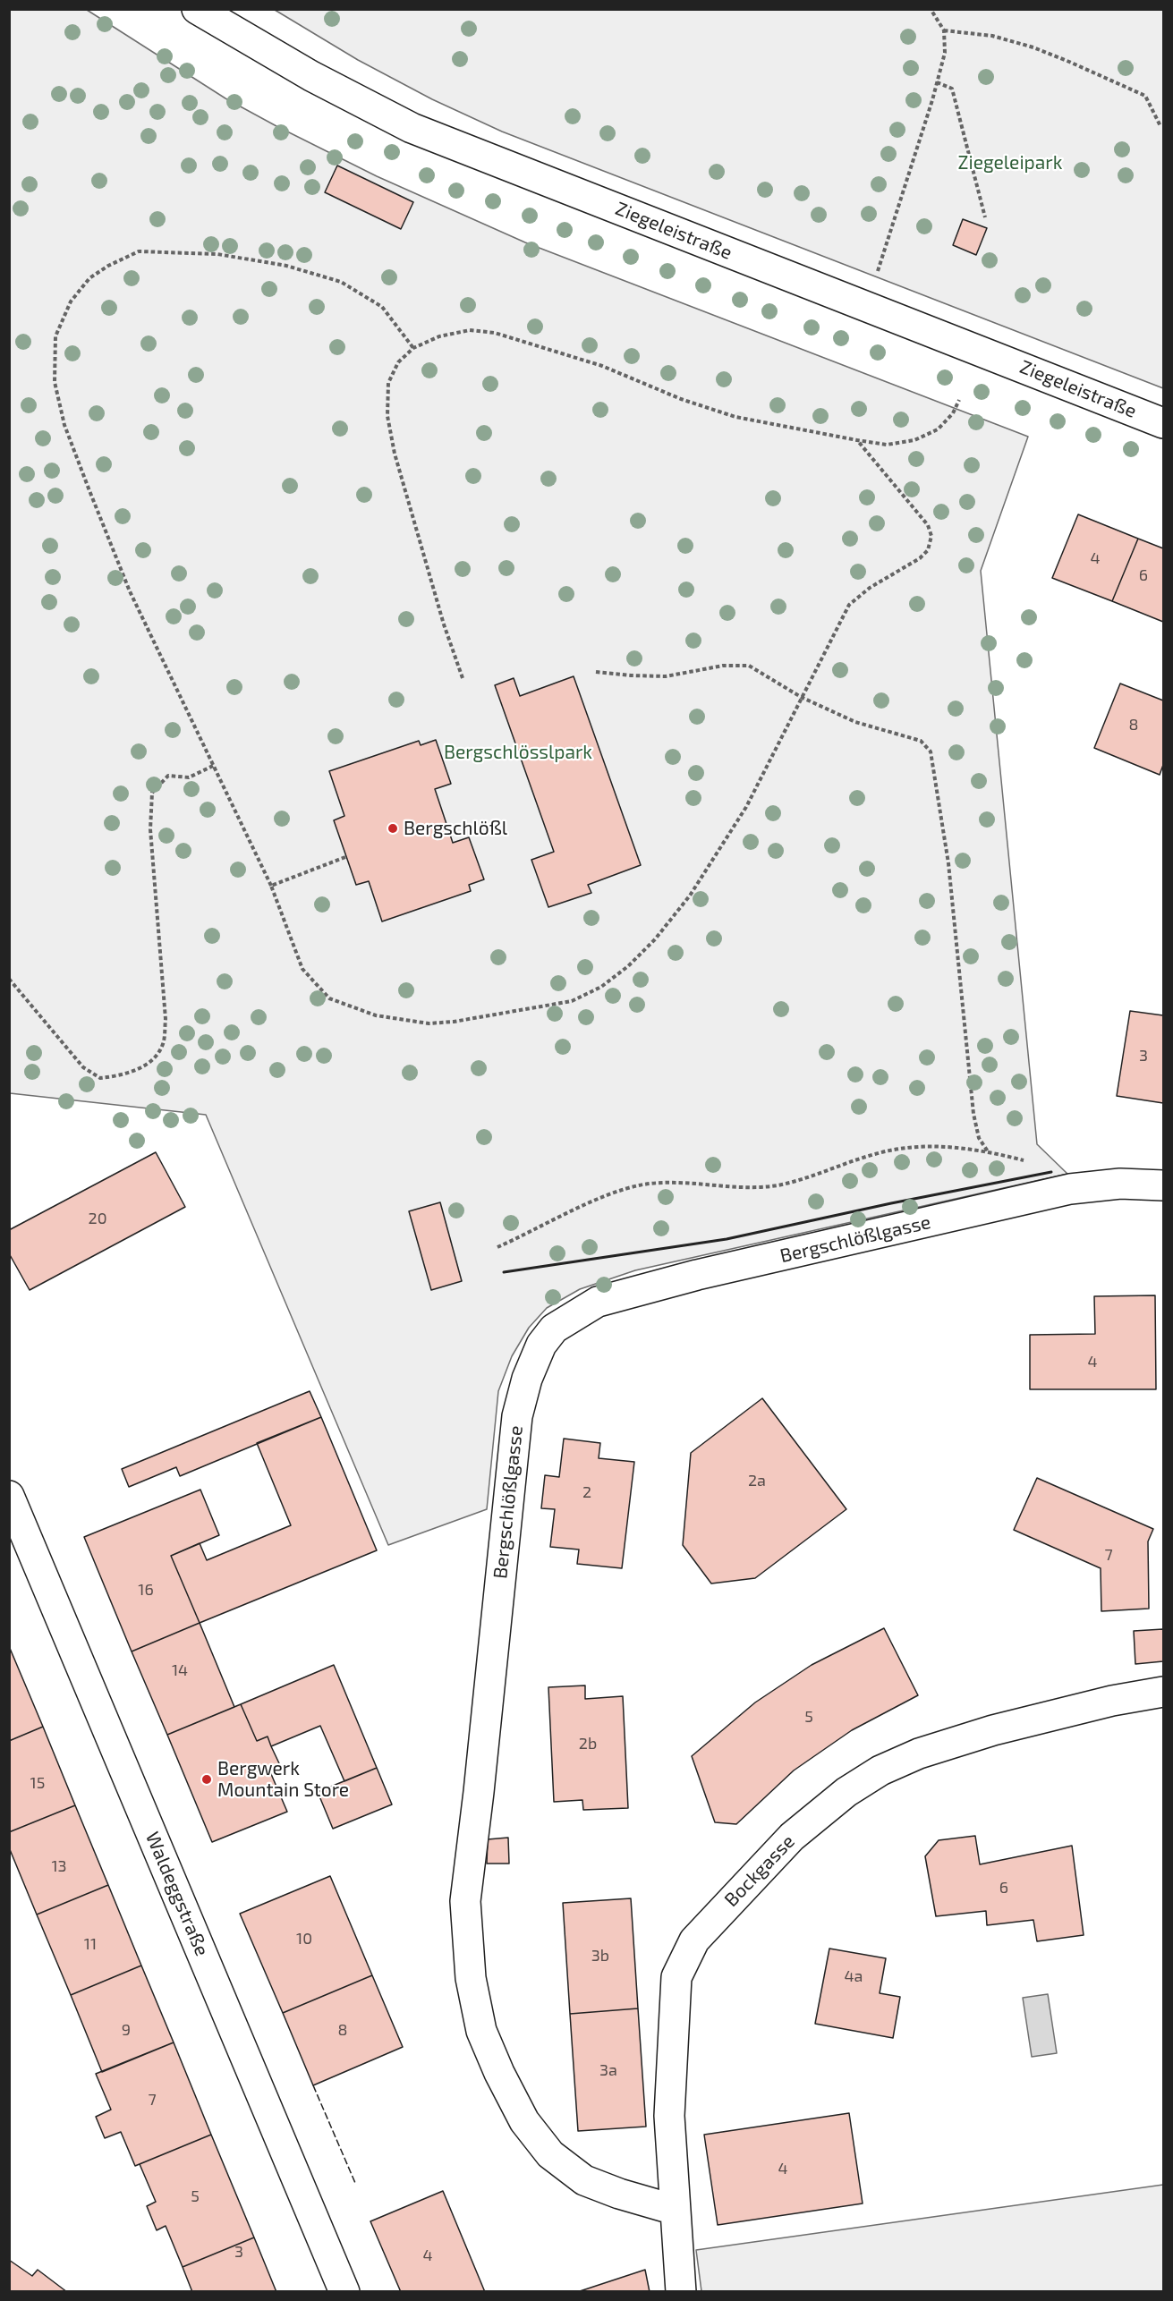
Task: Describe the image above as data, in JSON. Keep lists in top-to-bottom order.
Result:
{
  "streets": {
    "street": [
      "Ziegeleistraße",
      "Bergschlößlgasse",
      "Bockgasse",
      "Waldeggstraße"
    ]
  },
  "crossings": [
    ["Bergschlößlgasse", "Bockgasse"]
  ],
  "parks": ["Ziegeleipark", "Bergschlösslpark"],
  "places": ["Bergschlößl", "Bergwerk Mountain Store"],
  "house_numbers": [
    "4",
    "6",
    "8",
    "3",
    "20",
    "4",
    "2a",
    "2",
    "7",
    "16",
    "14",
    "5",
    "2b",
    "15",
    "13",
    "6",
    "10",
    "11",
    "3b",
    "4a",
    "9",
    "8",
    "3a",
    "7",
    "4",
    "5",
    "3",
    "4"
  ]
}
